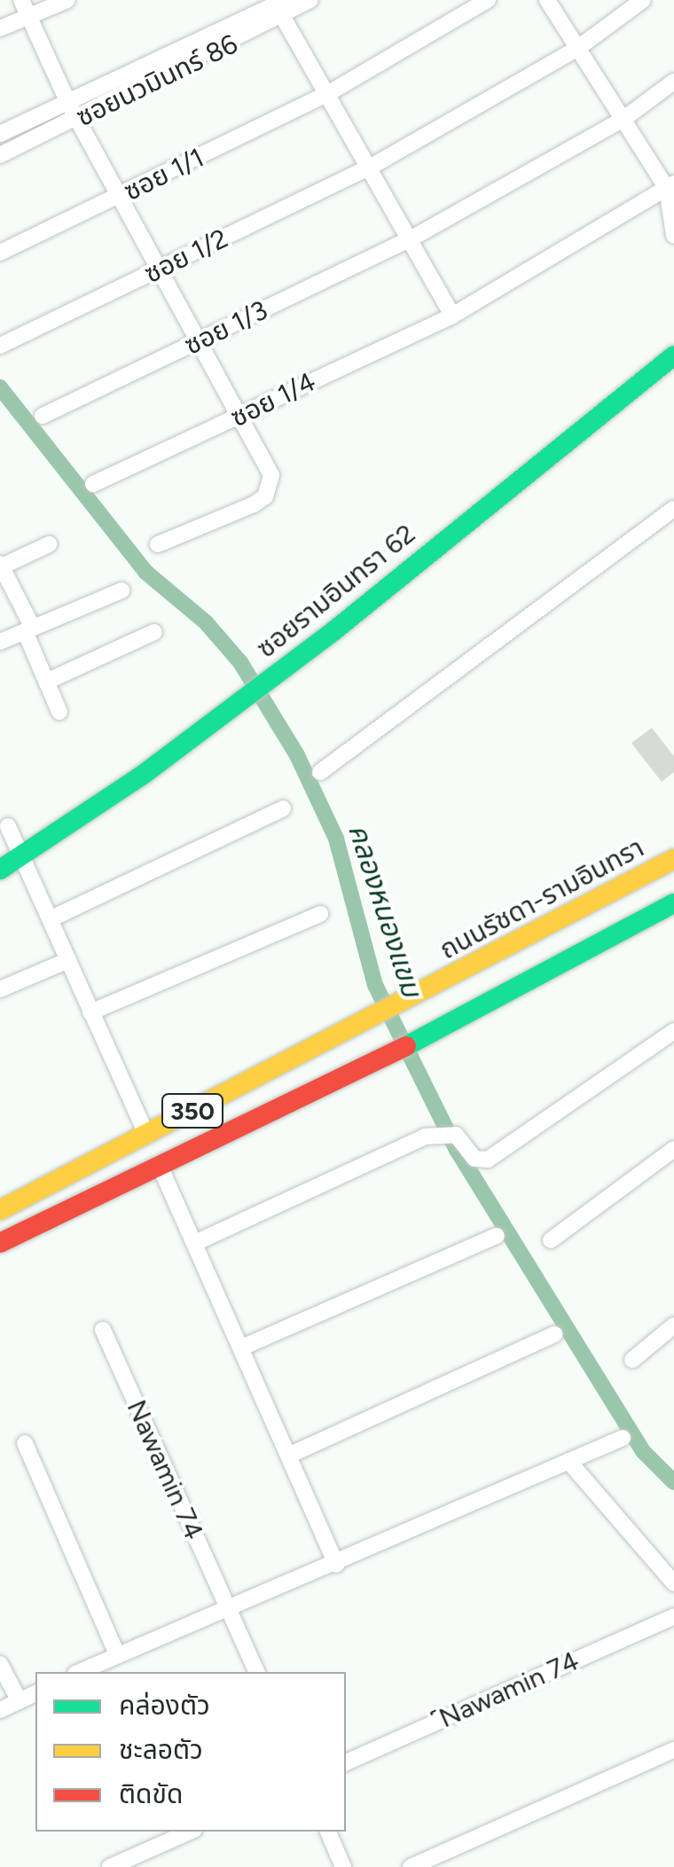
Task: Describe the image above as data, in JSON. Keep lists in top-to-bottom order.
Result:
{
  "streets": {
    "main road": ["ซอยรามอินทรา 62", "ถนนรัชดา-รามอินทรา", "350"],
    "street": [
      "ซอยนวมินทร์ 86",
      "ซอย 1/1",
      "ซอย 1/2",
      "ซอย 1/3",
      "ซอย 1/4",
      "Nawamin 74",
      "์Nawamin 74"
    ]
  },
  "water": ["คลองหนองแขม"],
  "legend": ["คล่องตัว", "ชะลอตัว", "ติดขัด"]
}
